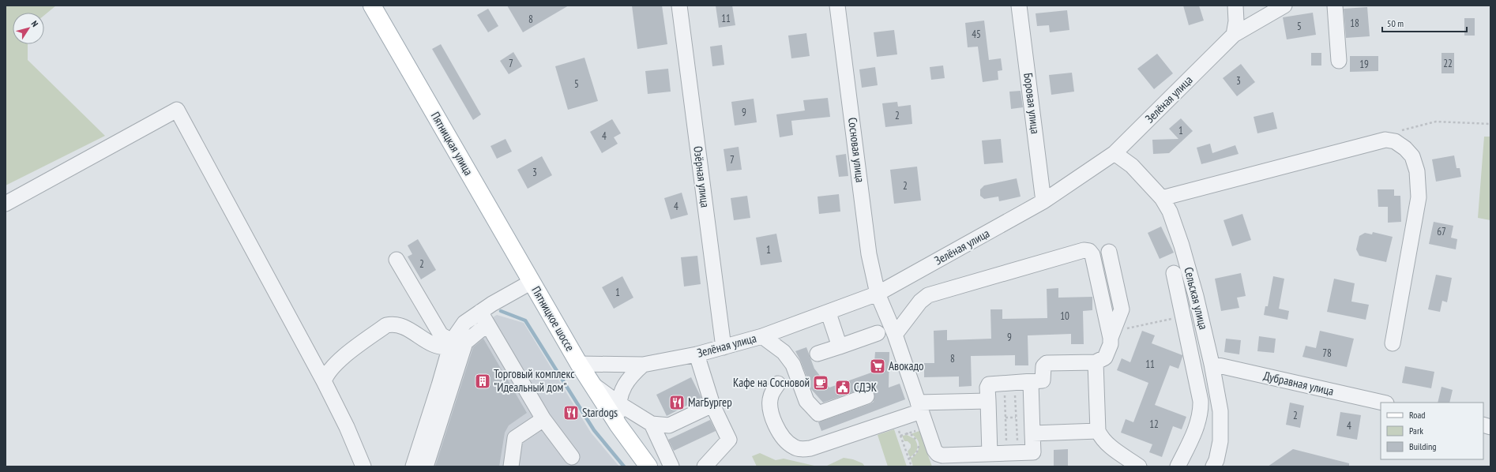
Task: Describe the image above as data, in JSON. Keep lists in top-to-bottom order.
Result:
{
  "streets": {
    "main road": ["Пятницкая улица", "Пятницкое шоссе"],
    "street": [
      "Зелёная улица",
      "Боровая улица",
      "Сосновая улица",
      "Озёрная улица",
      "Сельская улица",
      "Дубравная улица"
    ]
  },
  "crossings": [
    ["Зелёная улица", "Боровая улица"],
    ["Зелёная улица", "Сосновая улица"],
    ["Зелёная улица", "Озёрная улица"],
    ["Зелёная улица", "Сельская улица"],
    ["Зелёная улица", "Пятницкое шоссе"],
    ["Пятницкая улица", "Пятницкое шоссе"],
    ["Сельская улица", "Дубравная улица"]
  ],
  "places": {
    "supermarket": ["Авокадо"],
    "building": ["Торговый комплекс \"Идеальный дом\""],
    "cafe": ["Кафе на Сосновой"],
    "public building": ["СДЭК"],
    "restaurant": ["МагБургер", "Stardogs"]
  },
  "house_numbers": [
    "11",
    "8",
    "18",
    "5",
    "45",
    "7",
    "22",
    "19",
    "3",
    "5",
    "9",
    "2",
    "1",
    "4",
    "7",
    "3",
    "2",
    "4",
    "67",
    "1",
    "2",
    "1",
    "10",
    "9",
    "78",
    "8",
    "11",
    "2",
    "12",
    "4"
  ],
  "legend": ["Road", "Park", "Building"],
  "scale_bar": "50 m",
  "north": "top right"
}
